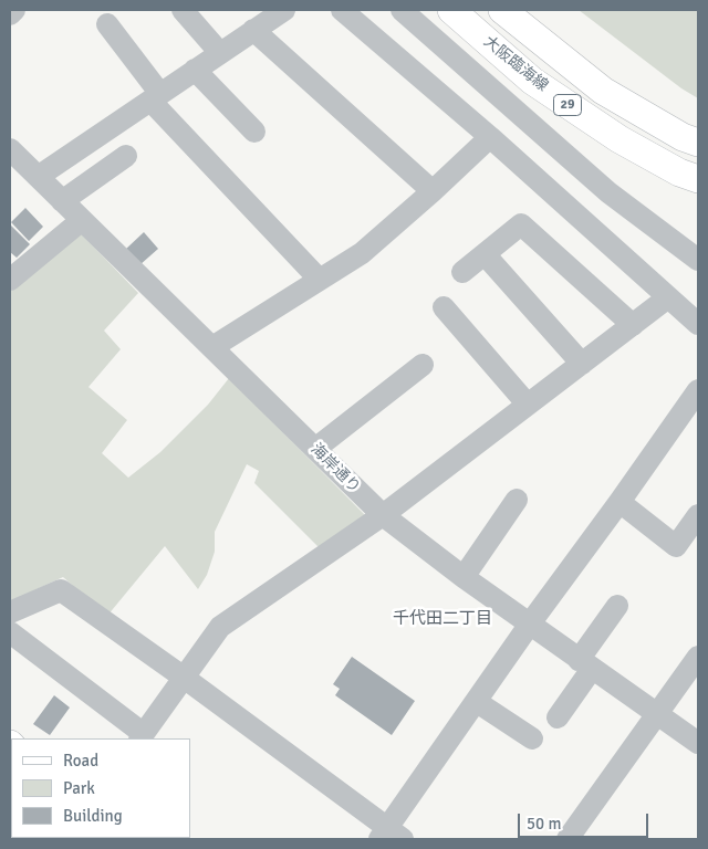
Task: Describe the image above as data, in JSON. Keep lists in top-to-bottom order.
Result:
{
  "streets": {
    "main road": ["大阪臨海線", "29"],
    "street": ["海岸通り"]
  },
  "districts": ["千代田二丁目"],
  "legend": ["Road", "Park", "Building"],
  "scale_bar": "50 m"
}
